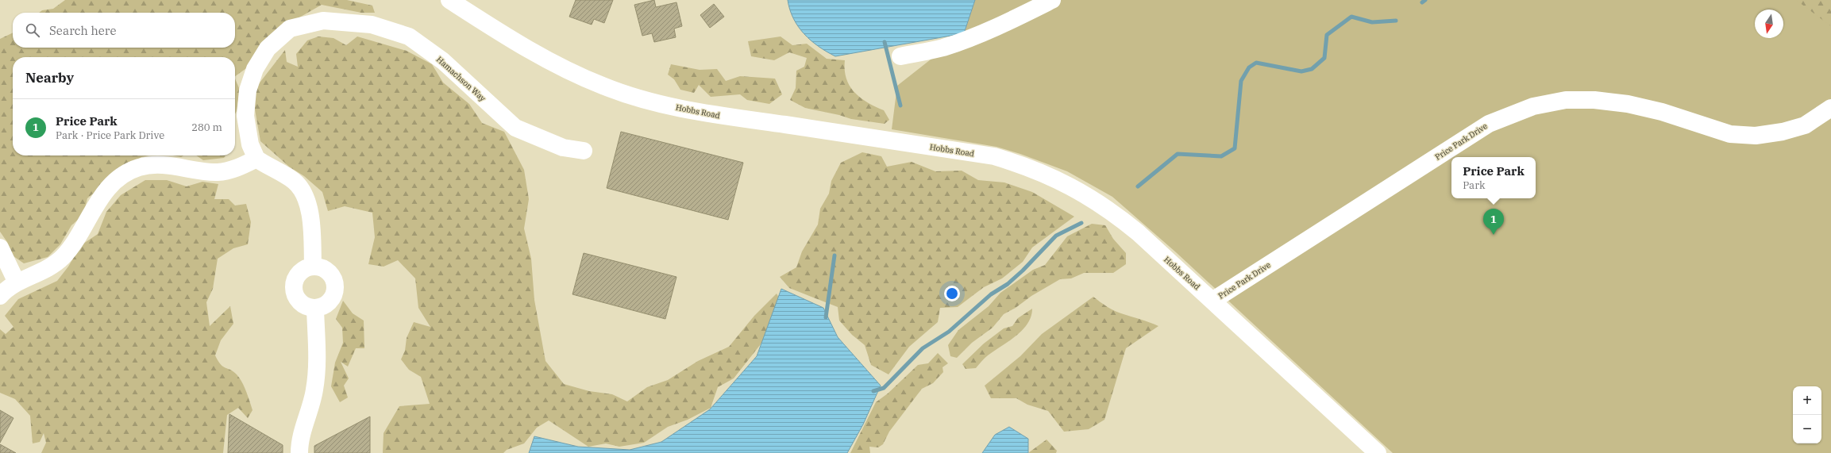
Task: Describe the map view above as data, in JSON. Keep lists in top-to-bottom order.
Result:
{
  "streets": {
    "street": ["Hamachson Way", "Hobbs Road", "Price Park Drive"]
  },
  "crossings": [
    ["Hobbs Road", "Price Park Drive"]
  ],
  "north": "bottom",
  "page": {
    "search": "Search here",
    "heading": "Nearby",
    "list": [
      {
        "mark": "1",
        "name": "Price Park",
        "note": "Park · Price Park Drive",
        "value": "280 m"
      }
    ],
    "popup": ["Price Park", "Park"],
    "pins": "1",
    "map_buttons": ["+", "−"]
  }
}
